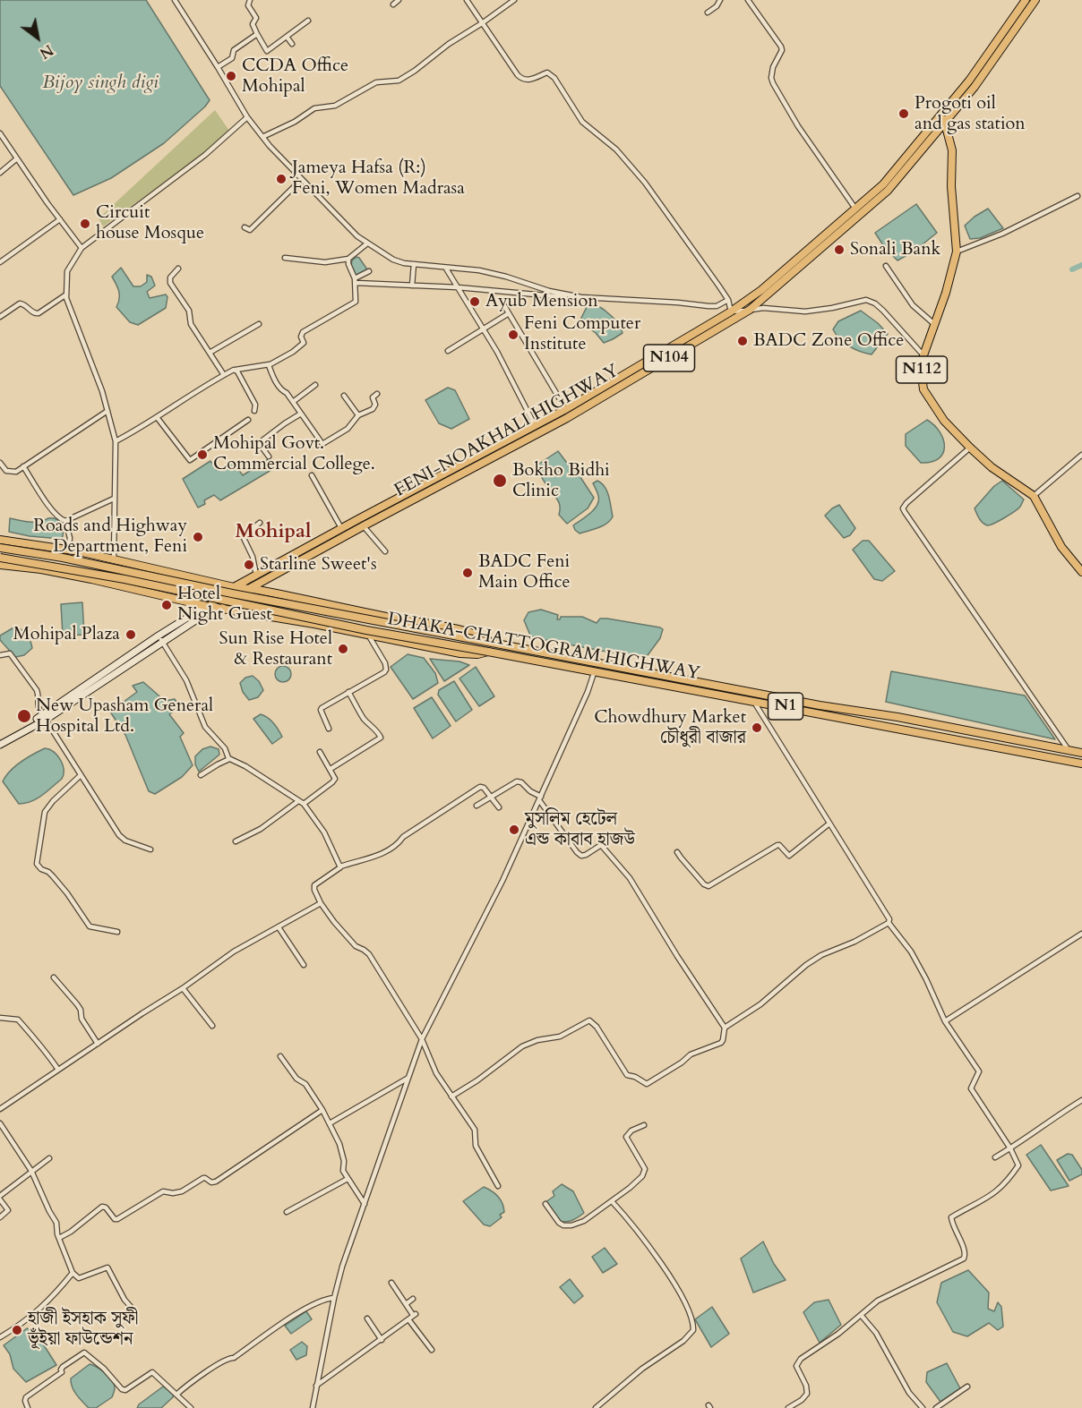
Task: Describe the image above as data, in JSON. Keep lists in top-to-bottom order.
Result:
{
  "streets": {
    "highway": [
      "N104",
      "N112",
      "FENI-NOAKHALI HIGHWAY",
      "DHAKA-CHATTOGRAM HIGHWAY",
      "N1"
    ]
  },
  "crossings": [
    ["N104", "FENI-NOAKHALI HIGHWAY"],
    ["N112", "FENI-NOAKHALI HIGHWAY"]
  ],
  "districts": ["Mohipal"],
  "water": ["Bijoy singh digi"],
  "places": [
    "CCDA Office Mohipal",
    "Progoti oil and gas station",
    "Jameya Hafsa (R:) Feni, Women Madrasa",
    "Circuit house Mosque",
    "Sonali Bank",
    "Ayub Mension",
    "Feni Computer Institute",
    "BADC Zone Office",
    "Mohipal Govt. Commercial College.",
    "Bokho Bidhi Clinic",
    "Roads and Highway Department, Feni",
    "Starline Sweet's",
    "BADC Feni Main Office",
    "Hotel Night Guest",
    "Mohipal Plaza",
    "Sun Rise Hotel & Restaurant",
    "New Upasham General Hospital Ltd.",
    "Chowdhury Market চৌধুরী বাজার",
    "মুসলিম হেটেল এন্ড কাবাব হাজউ",
    "হাজী ইসহাক সুফী ভূঁইয়া ফাউন্ডেশন"
  ],
  "north": "bottom right"
}
